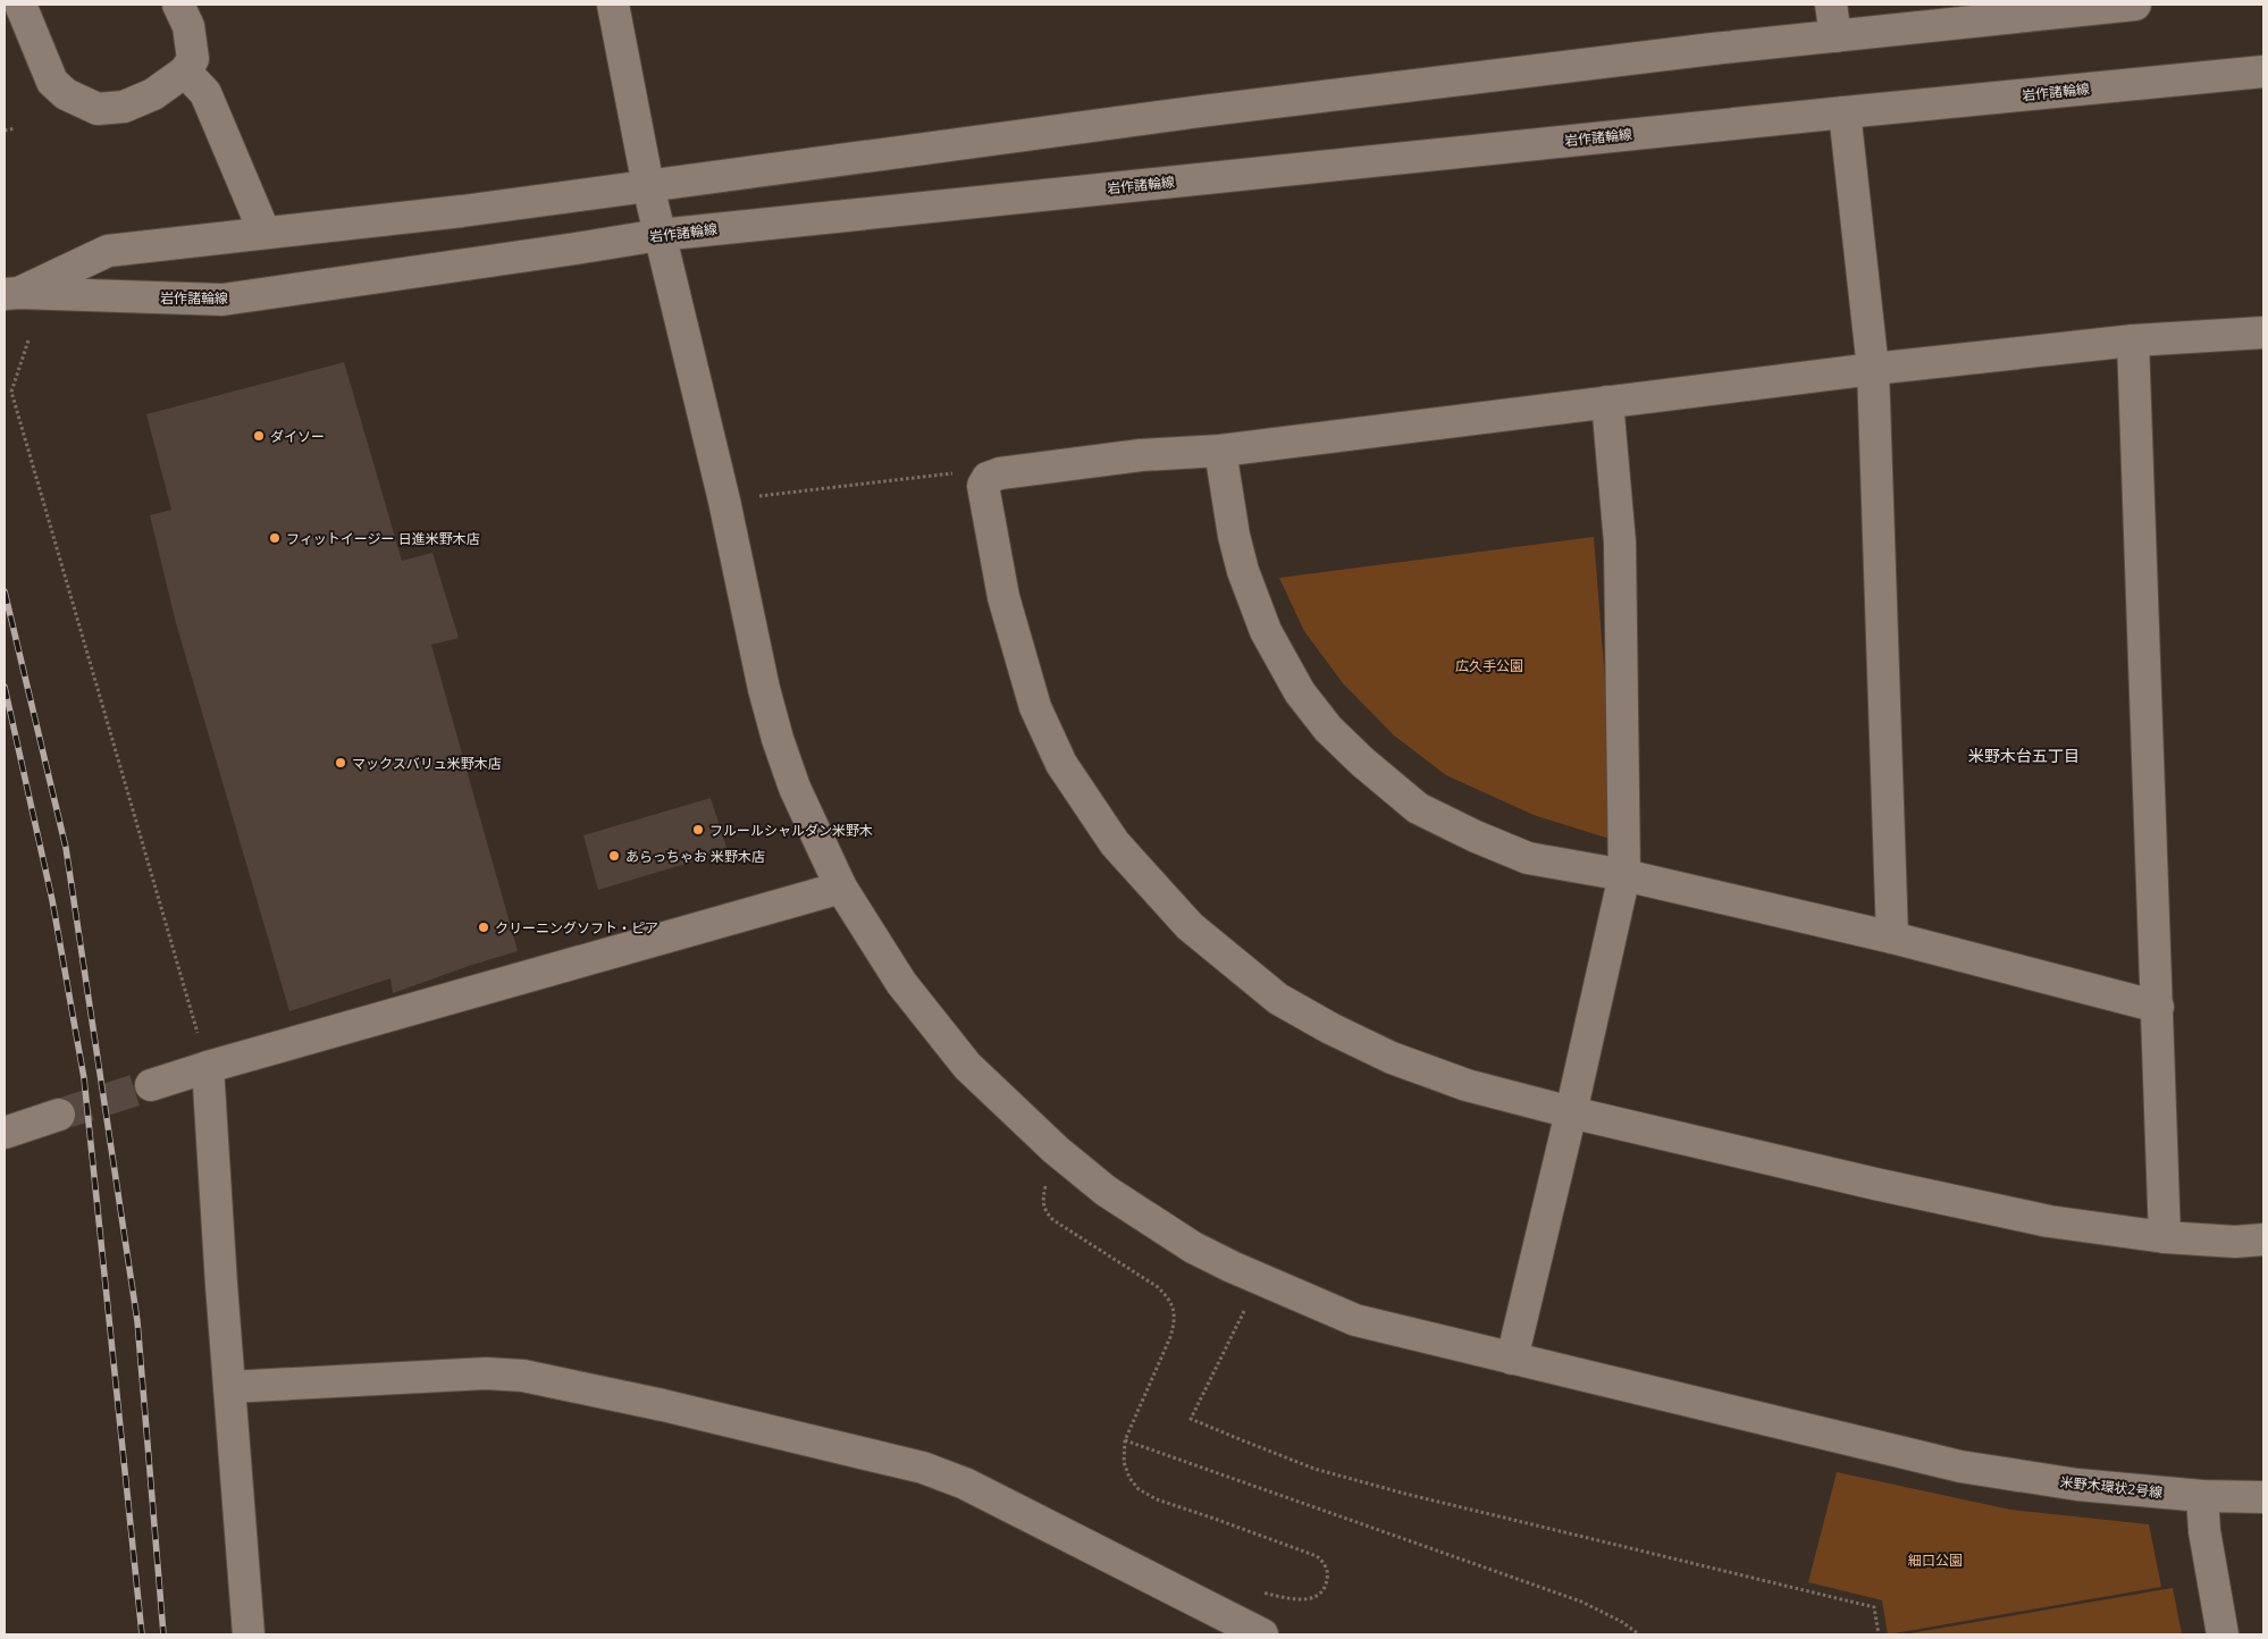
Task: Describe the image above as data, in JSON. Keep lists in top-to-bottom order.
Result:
{
  "streets": {
    "street": ["岩作諸輪線", "米野木環状2号線"]
  },
  "crossings": [
    ["岩作諸輪線", "米野木環状2号線"]
  ],
  "districts": ["米野木台五丁目"],
  "parks": ["広久手公園", "細口公園"],
  "places": [
    "ダイソー",
    "フィットイージー 日進米野木店",
    "マックスバリュ米野木店",
    "フルールシャルダン米野木",
    "あらっちゃお 米野木店",
    "クリーニングソフト・ピア"
  ]
}
